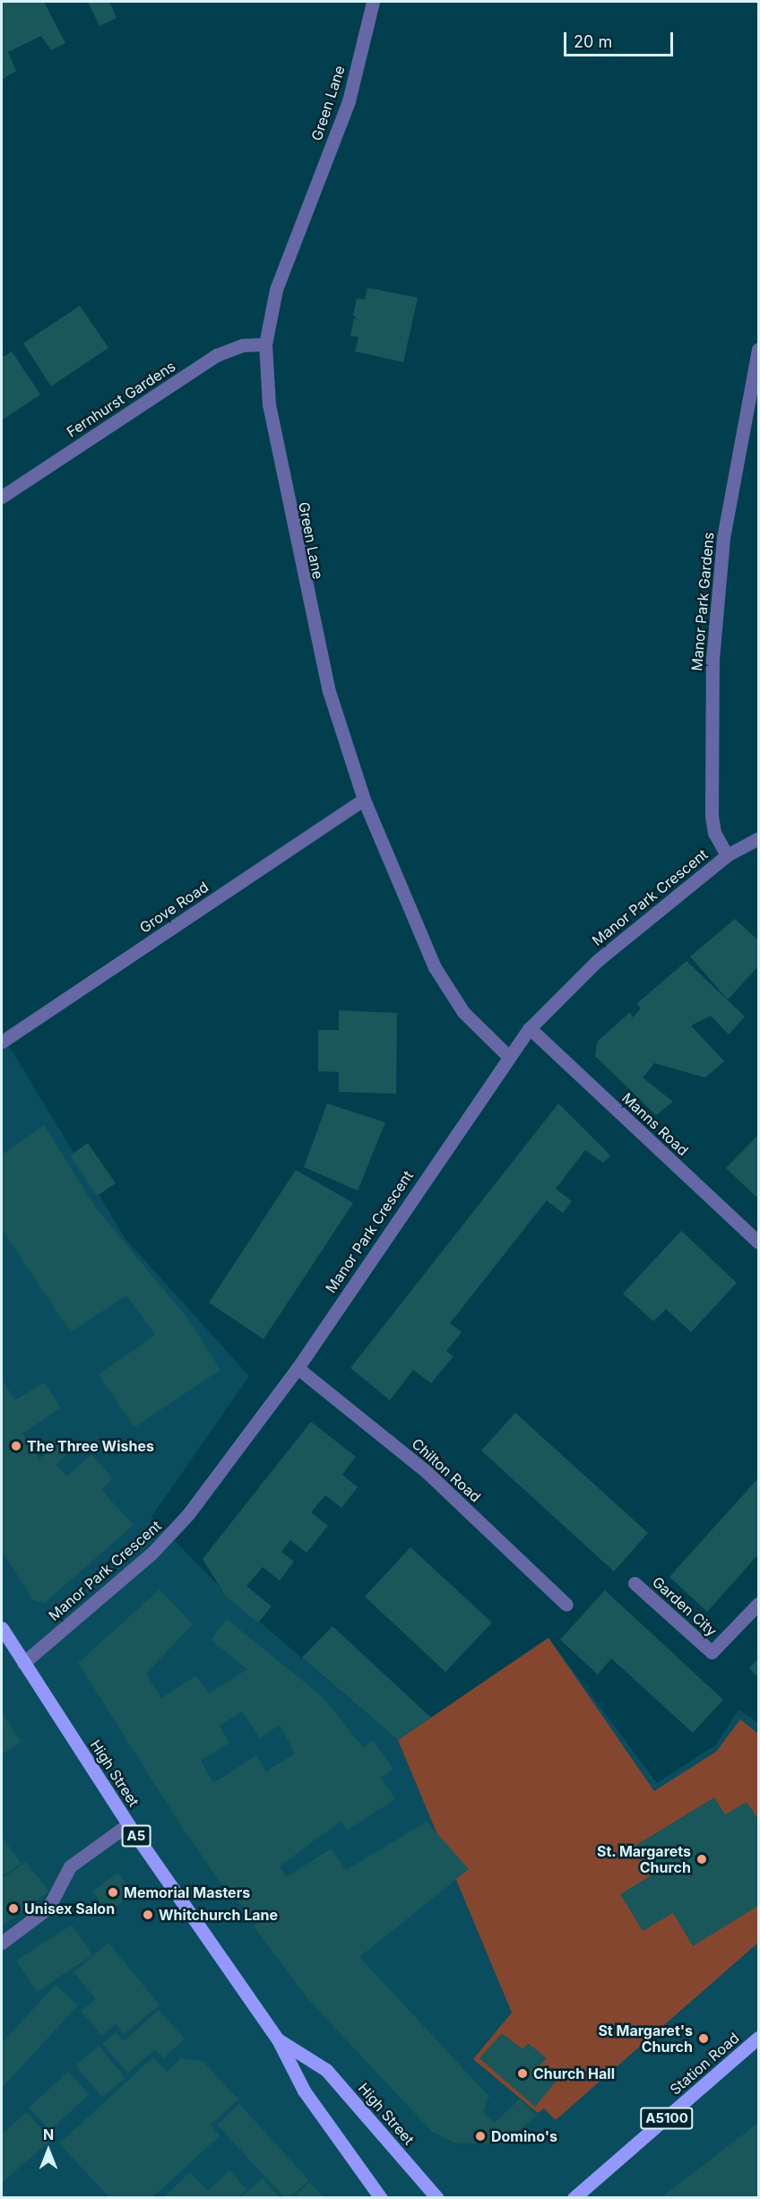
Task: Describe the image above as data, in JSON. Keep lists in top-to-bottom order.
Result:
{
  "streets": {
    "main road": [
      "High Street",
      "A5",
      "Station Road",
      "A5100"
    ],
    "street": [
      "Green Lane",
      "Fernhurst Gardens",
      "Manor Park Gardens",
      "Manor Park Crescent",
      "Grove Road",
      "Manns Road",
      "Chilton Road",
      "Garden City"
    ]
  },
  "crossings": [
    ["Green Lane", "Fernhurst Gardens"],
    ["Green Lane", "Manor Park Crescent"],
    ["Green Lane", "Grove Road"],
    ["Manor Park Gardens", "Manor Park Crescent"],
    ["Manor Park Crescent", "Manns Road"],
    ["Manor Park Crescent", "Chilton Road"],
    ["Manor Park Crescent", "High Street"]
  ],
  "places": [
    "The Three Wishes",
    "St. Margarets Church",
    "Memorial Masters",
    "Unisex Salon",
    "Whitchurch Lane",
    "St Margaret's Church",
    "Church Hall",
    "Domino's"
  ],
  "scale_bar": "20 m",
  "north": "top"
}
